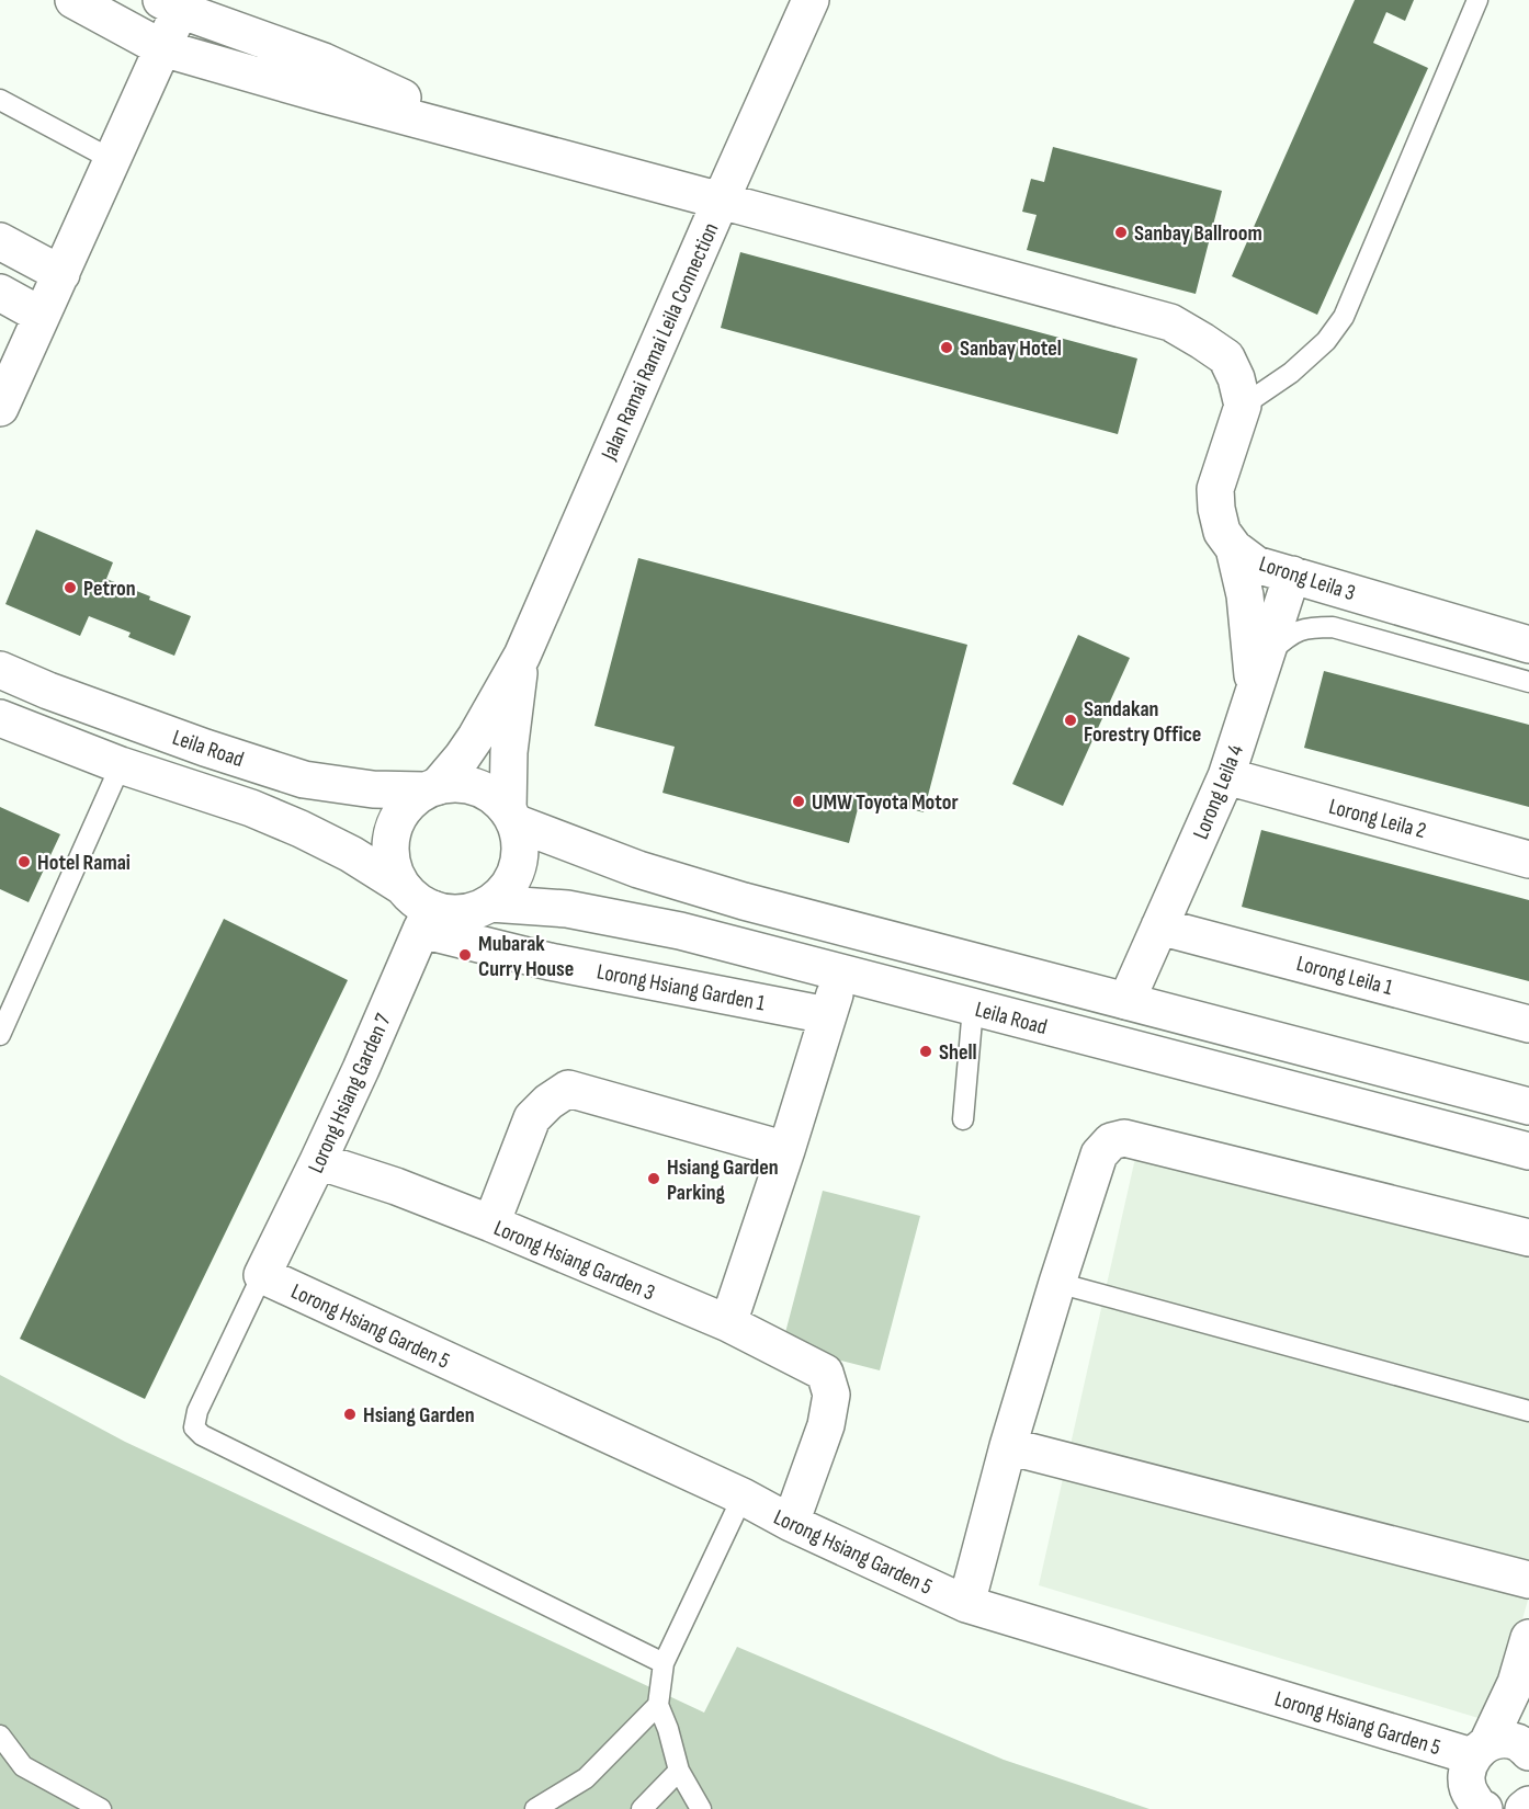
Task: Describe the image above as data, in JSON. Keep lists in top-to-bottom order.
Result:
{
  "streets": {
    "street": [
      "Jalan Ramai Ramai Leila Connection",
      "Lorong Leila 3",
      "Leila Road",
      "Lorong Leila 4",
      "Lorong Leila 2",
      "Lorong Leila 1",
      "Lorong Hsiang Garden 1",
      "Lorong Hsiang Garden 7",
      "Lorong Hsiang Garden 3",
      "Lorong Hsiang Garden 5"
    ]
  },
  "crossings": [
    ["Jalan Ramai Ramai Leila Connection", "Lorong Leila 3"],
    ["Jalan Ramai Ramai Leila Connection", "Leila Road"],
    ["Jalan Ramai Ramai Leila Connection", "Lorong Hsiang Garden 1"],
    ["Jalan Ramai Ramai Leila Connection", "Lorong Hsiang Garden 7"],
    ["Lorong Leila 3", "Lorong Leila 4"],
    ["Leila Road", "Lorong Leila 4"],
    ["Leila Road", "Lorong Hsiang Garden 1"],
    ["Leila Road", "Lorong Hsiang Garden 7"],
    ["Lorong Leila 4", "Lorong Leila 2"],
    ["Lorong Leila 4", "Lorong Leila 1"],
    ["Lorong Hsiang Garden 1", "Lorong Hsiang Garden 7"],
    ["Lorong Hsiang Garden 7", "Lorong Hsiang Garden 3"],
    ["Lorong Hsiang Garden 7", "Lorong Hsiang Garden 5"],
    ["Lorong Hsiang Garden 3", "Lorong Hsiang Garden 5"]
  ],
  "places": [
    "Sanbay Ballroom",
    "Sanbay Hotel",
    "Petron",
    "Sandakan Forestry Office",
    "UMW Toyota Motor",
    "Hotel Ramai",
    "Mubarak Curry House",
    "Shell",
    "Hsiang Garden Parking",
    "Hsiang Garden"
  ]
}
